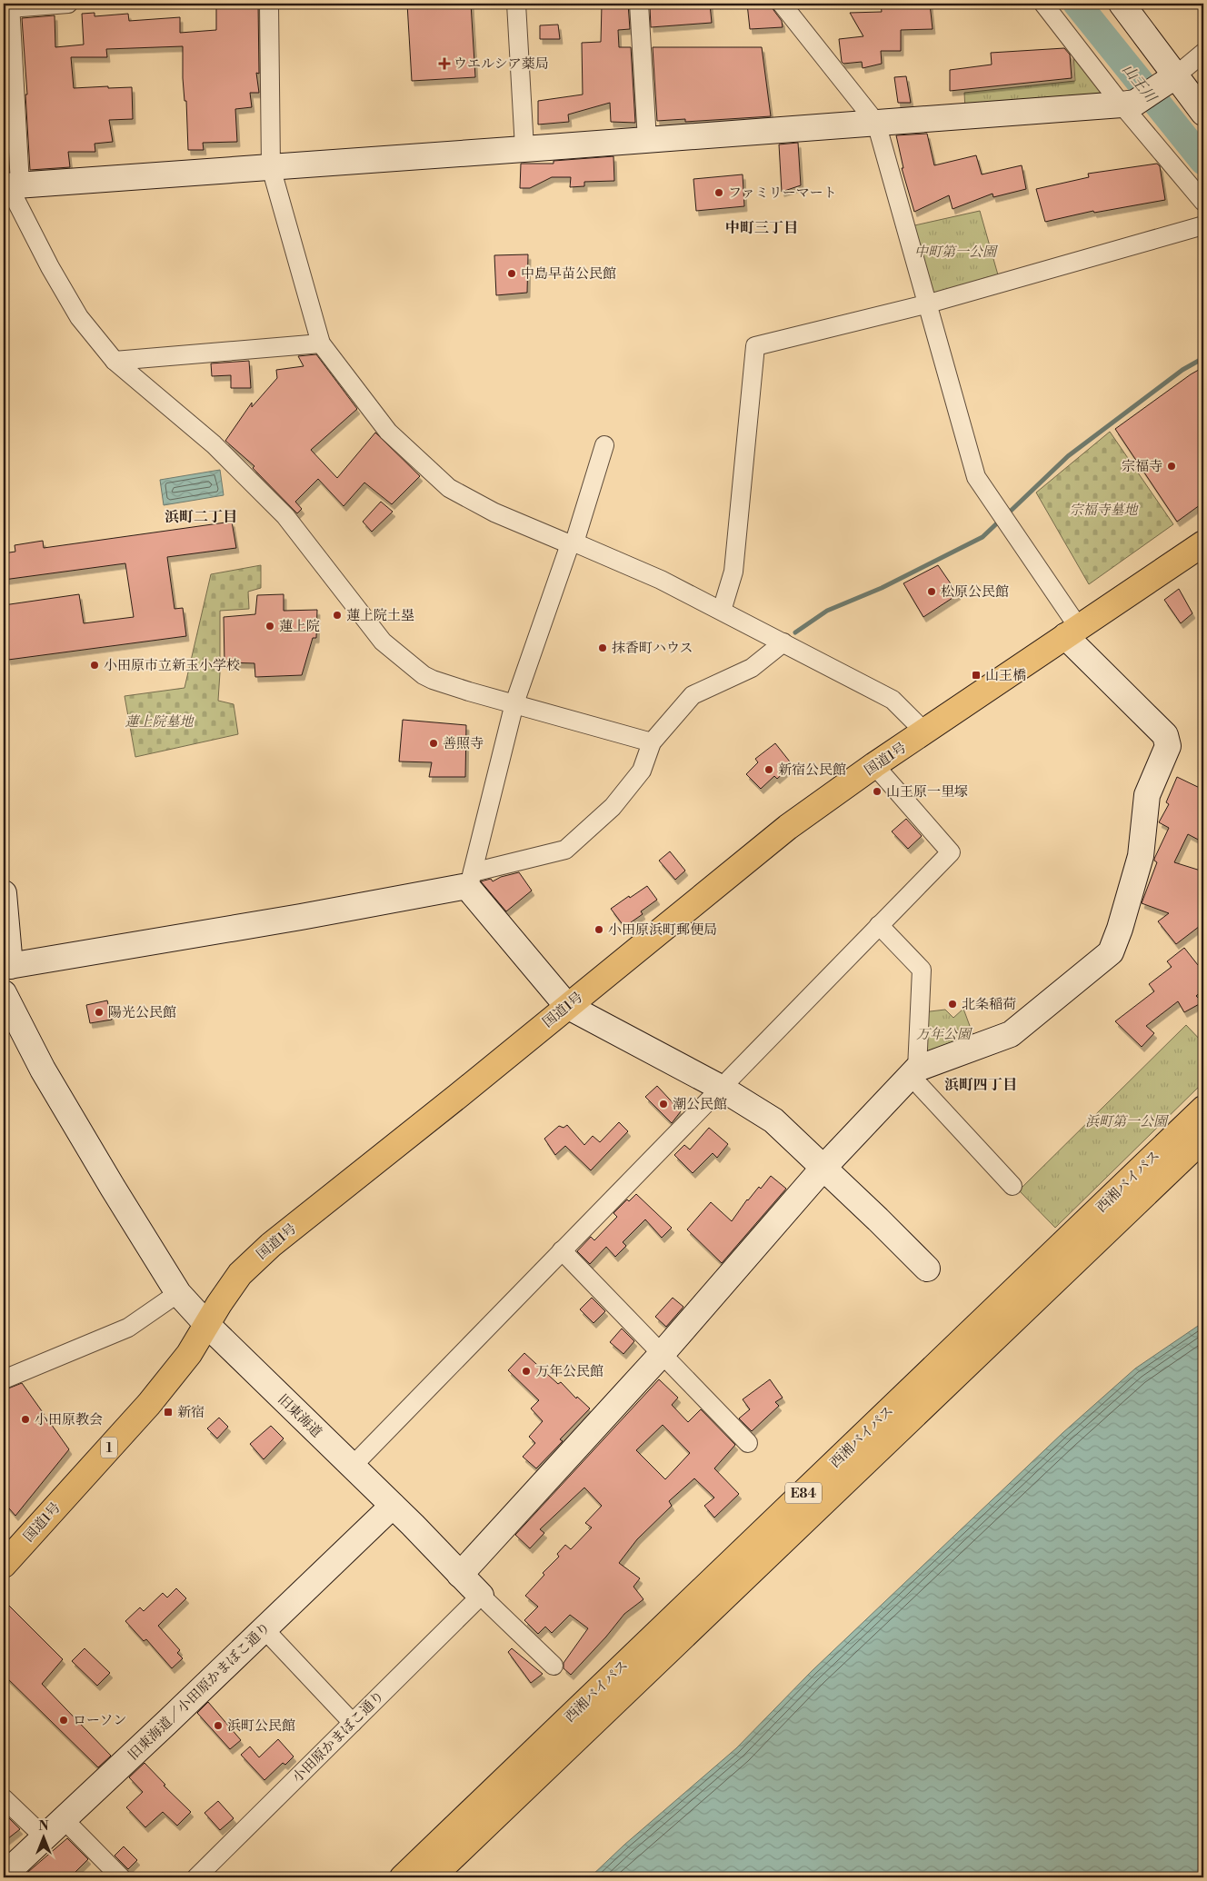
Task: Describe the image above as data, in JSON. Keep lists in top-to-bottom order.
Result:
{
  "streets": {
    "highway": [
      "国道1号",
      "西湘バイパス",
      "1",
      "E84"
    ],
    "street": ["旧東海道", "旧東海道／小田原かまぼこ通り", "小田原かまぼこ通り"]
  },
  "crossings": [
    ["国道1号", "旧東海道"],
    ["旧東海道", "旧東海道／小田原かまぼこ通り"],
    ["旧東海道", "小田原かまぼこ通り"]
  ],
  "districts": ["中町三丁目", "浜町二丁目", "浜町四丁目"],
  "water": ["山王川"],
  "parks": [
    "中町第一公園",
    "宗福寺墓地",
    "蓮上院墓地",
    "万年公園",
    "浜町第一公園"
  ],
  "places": {
    "health": ["ウエルシア薬局"],
    "other": [
      "ファミリーマート",
      "中島早苗公民館",
      "宗福寺",
      "松原公民館",
      "蓮上院土塁",
      "蓮上院",
      "抹香町ハウス",
      "小田原市立新玉小学校",
      "善照寺",
      "新宿公民館",
      "山王原一里塚",
      "小田原浜町郵便局",
      "北条稲荷",
      "陽光公民館",
      "潮公民館",
      "万年公民館",
      "小田原教会",
      "ローソン",
      "浜町公民館"
    ],
    "transit": ["山王橋", "新宿"]
  },
  "north": "top"
}
